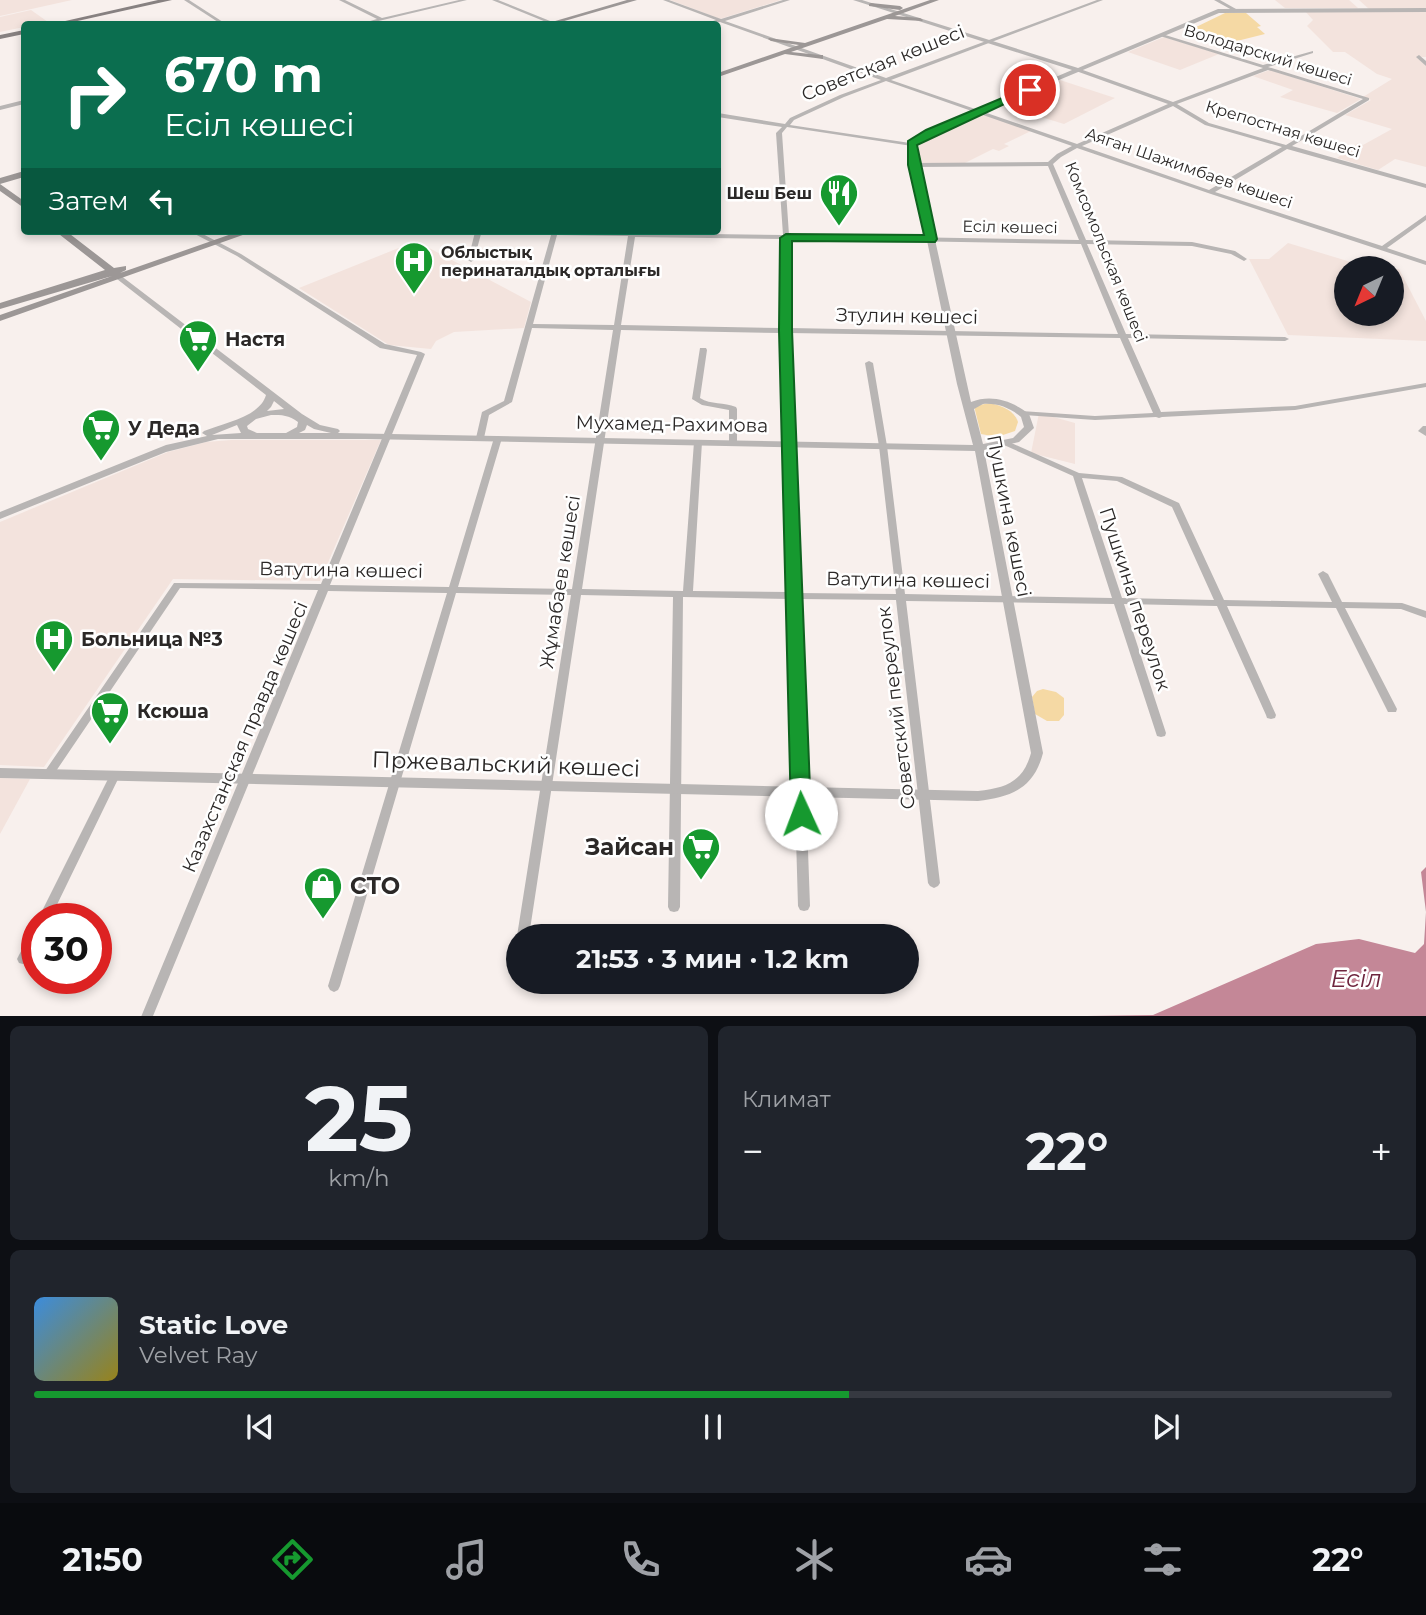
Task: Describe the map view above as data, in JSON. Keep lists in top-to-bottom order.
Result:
{
  "streets": {
    "street": [
      "Володарский көшесі",
      "Советская көшесі",
      "Крепостная көшесі",
      "Аяган Шажимбаев көшесі",
      "Есіл көшесі",
      "Комсомольская көшесі",
      "Зтулин көшесі",
      "Мухамед-Рахимова",
      "Пушкина көшесі",
      "Ватутина көшесі",
      "Жұмабаев көшесі",
      "Пушкина переулок",
      "Советский переулок",
      "Казахстанская правда көшесі",
      "Пржевальский көшесі"
    ]
  },
  "crossings": [
    ["Володарский көшесі", "Крепостная көшесі"],
    ["Володарский көшесі", "Комсомольская көшесі"],
    ["Советская көшесі", "Крепостная көшесі"],
    ["Советская көшесі", "Аяган Шажимбаев көшесі"],
    ["Крепостная көшесі", "Комсомольская көшесі"],
    ["Аяган Шажимбаев көшесі", "Комсомольская көшесі"],
    ["Есіл көшесі", "Комсомольская көшесі"],
    ["Есіл көшесі", "Пушкина көшесі"],
    ["Комсомольская көшесі", "Зтулин көшесі"],
    ["Зтулин көшесі", "Пушкина көшесі"],
    ["Зтулин көшесі", "Жұмабаев көшесі"],
    ["Мухамед-Рахимова", "Пушкина көшесі"],
    ["Мухамед-Рахимова", "Жұмабаев көшесі"],
    ["Мухамед-Рахимова", "Советский переулок"],
    ["Мухамед-Рахимова", "Казахстанская правда көшесі"],
    ["Пушкина көшесі", "Ватутина көшесі"],
    ["Пушкина көшесі", "Пржевальский көшесі"],
    ["Ватутина көшесі", "Жұмабаев көшесі"],
    ["Ватутина көшесі", "Пушкина переулок"],
    ["Ватутина көшесі", "Советский переулок"],
    ["Ватутина көшесі", "Казахстанская правда көшесі"],
    ["Ватутина көшесі", "Пржевальский көшесі"],
    ["Жұмабаев көшесі", "Пржевальский көшесі"],
    ["Советский переулок", "Пржевальский көшесі"],
    ["Казахстанская правда көшесі", "Пржевальский көшесі"]
  ],
  "water": ["Есіл"],
  "places": {
    "restaurant": ["Шеш Беш"],
    "hospital": ["Облыстық перинаталдық орталығы", "Больница №3"],
    "supermarket": [
      "Настя",
      "У Деда",
      "Ксюша",
      "Зайсан"
    ],
    "shop": ["СТО"]
  },
  "north": "bottom left",
  "page": {
    "turn": ["670 m", "Есіл көшесі"],
    "then": "Затем",
    "limit": "30",
    "trip": "21:53 · 3 мин · 1.2 km",
    "tile": [
      ["25", "km/h"],
      "Климат"
    ],
    "heat": ["−", "22°", "+"],
    "song": ["Static Love", "Velvet Ray"],
    "tabs": ["21:50", "22°"]
  }
}
